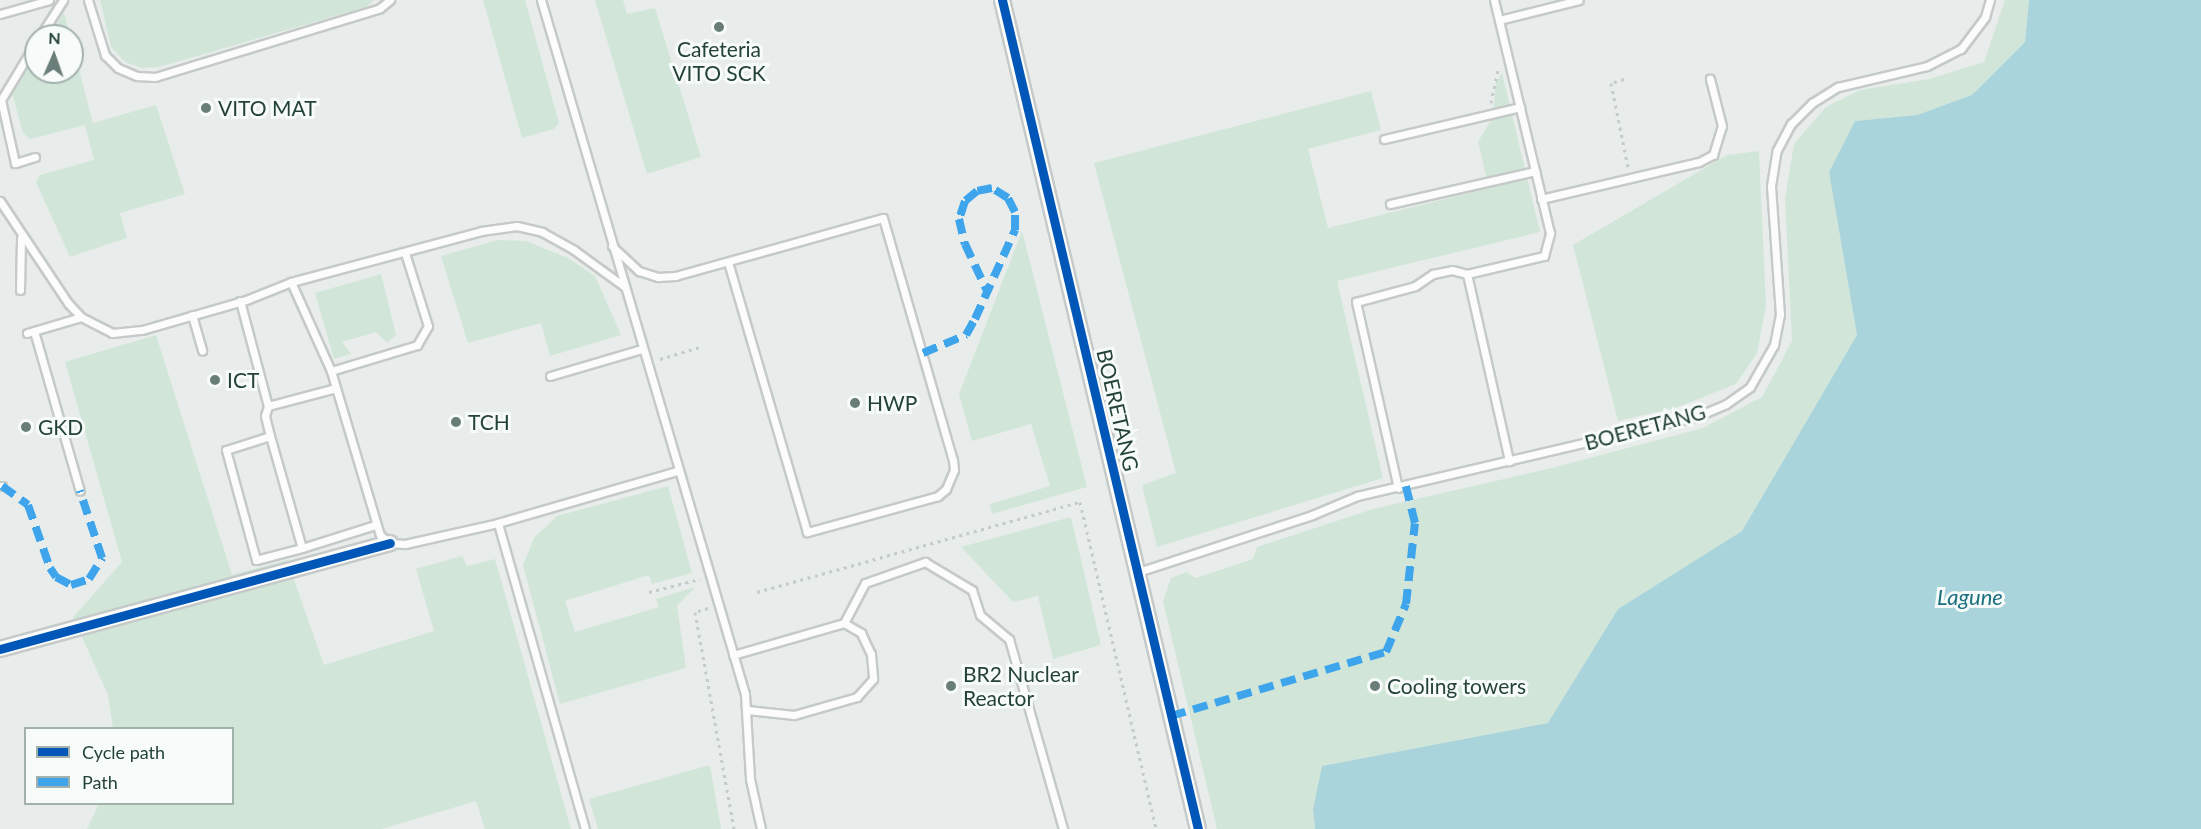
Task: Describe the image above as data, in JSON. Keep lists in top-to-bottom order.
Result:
{
  "streets": {
    "street": ["BOERETANG"]
  },
  "water": ["Lagune"],
  "places": [
    "Cafeteria VITO SCK",
    "VITO MAT",
    "ICT",
    "HWP",
    "TCH",
    "GKD",
    "BR2 Nuclear Reactor",
    "Cooling towers"
  ],
  "legend": ["Cycle path", "Path"],
  "north": "top"
}
